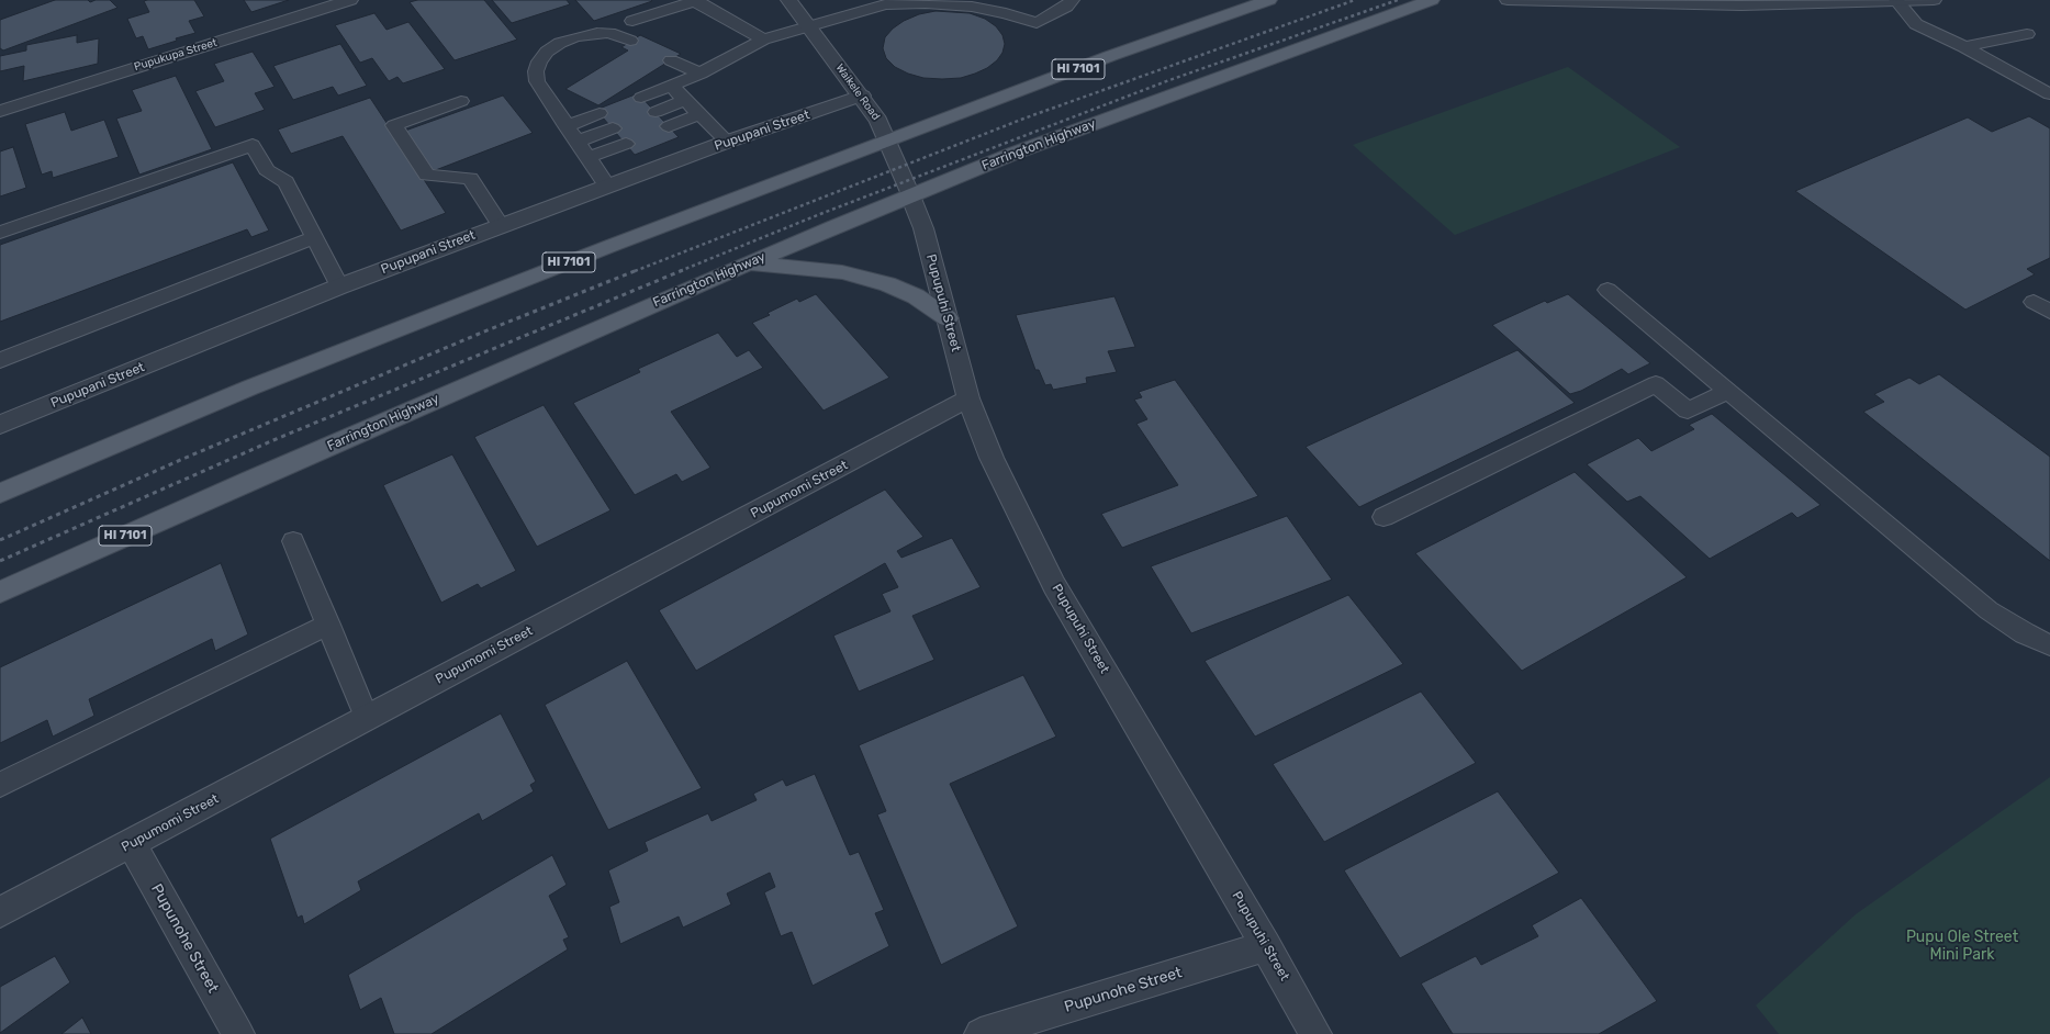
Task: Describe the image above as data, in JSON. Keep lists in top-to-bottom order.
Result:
{
  "streets": {
    "main road": ["HI 7101", "Farrington Highway"],
    "street": [
      "Pupukupa Street",
      "Waikele Road",
      "Pupupani Street",
      "Pupupuhi Street",
      "Pupumomi Street",
      "Pupunohe Street"
    ]
  },
  "crossings": [
    ["HI 7101", "Waikele Road"],
    ["Waikele Road", "Pupupani Street"],
    ["Waikele Road", "Farrington Highway"],
    ["Waikele Road", "Pupupuhi Street"],
    ["Farrington Highway", "Pupupuhi Street"],
    ["Pupupuhi Street", "Pupumomi Street"],
    ["Pupupuhi Street", "Pupunohe Street"],
    ["Pupumomi Street", "Pupunohe Street"]
  ],
  "parks": ["Pupu Ole Street Mini Park"]
}
